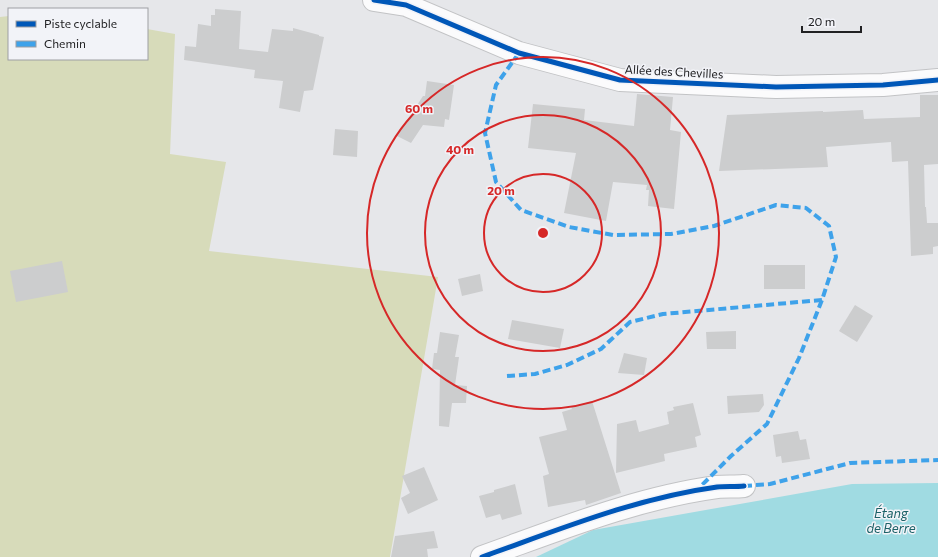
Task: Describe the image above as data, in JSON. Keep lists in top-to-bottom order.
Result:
{
  "streets": {
    "street": ["Allée des Chevilles"]
  },
  "water": ["Étang de Berre"],
  "legend": ["Piste cyclable", "Chemin"],
  "scale_bar": "20 m",
  "rings": ["60 m", "40 m", "20 m"]
}
